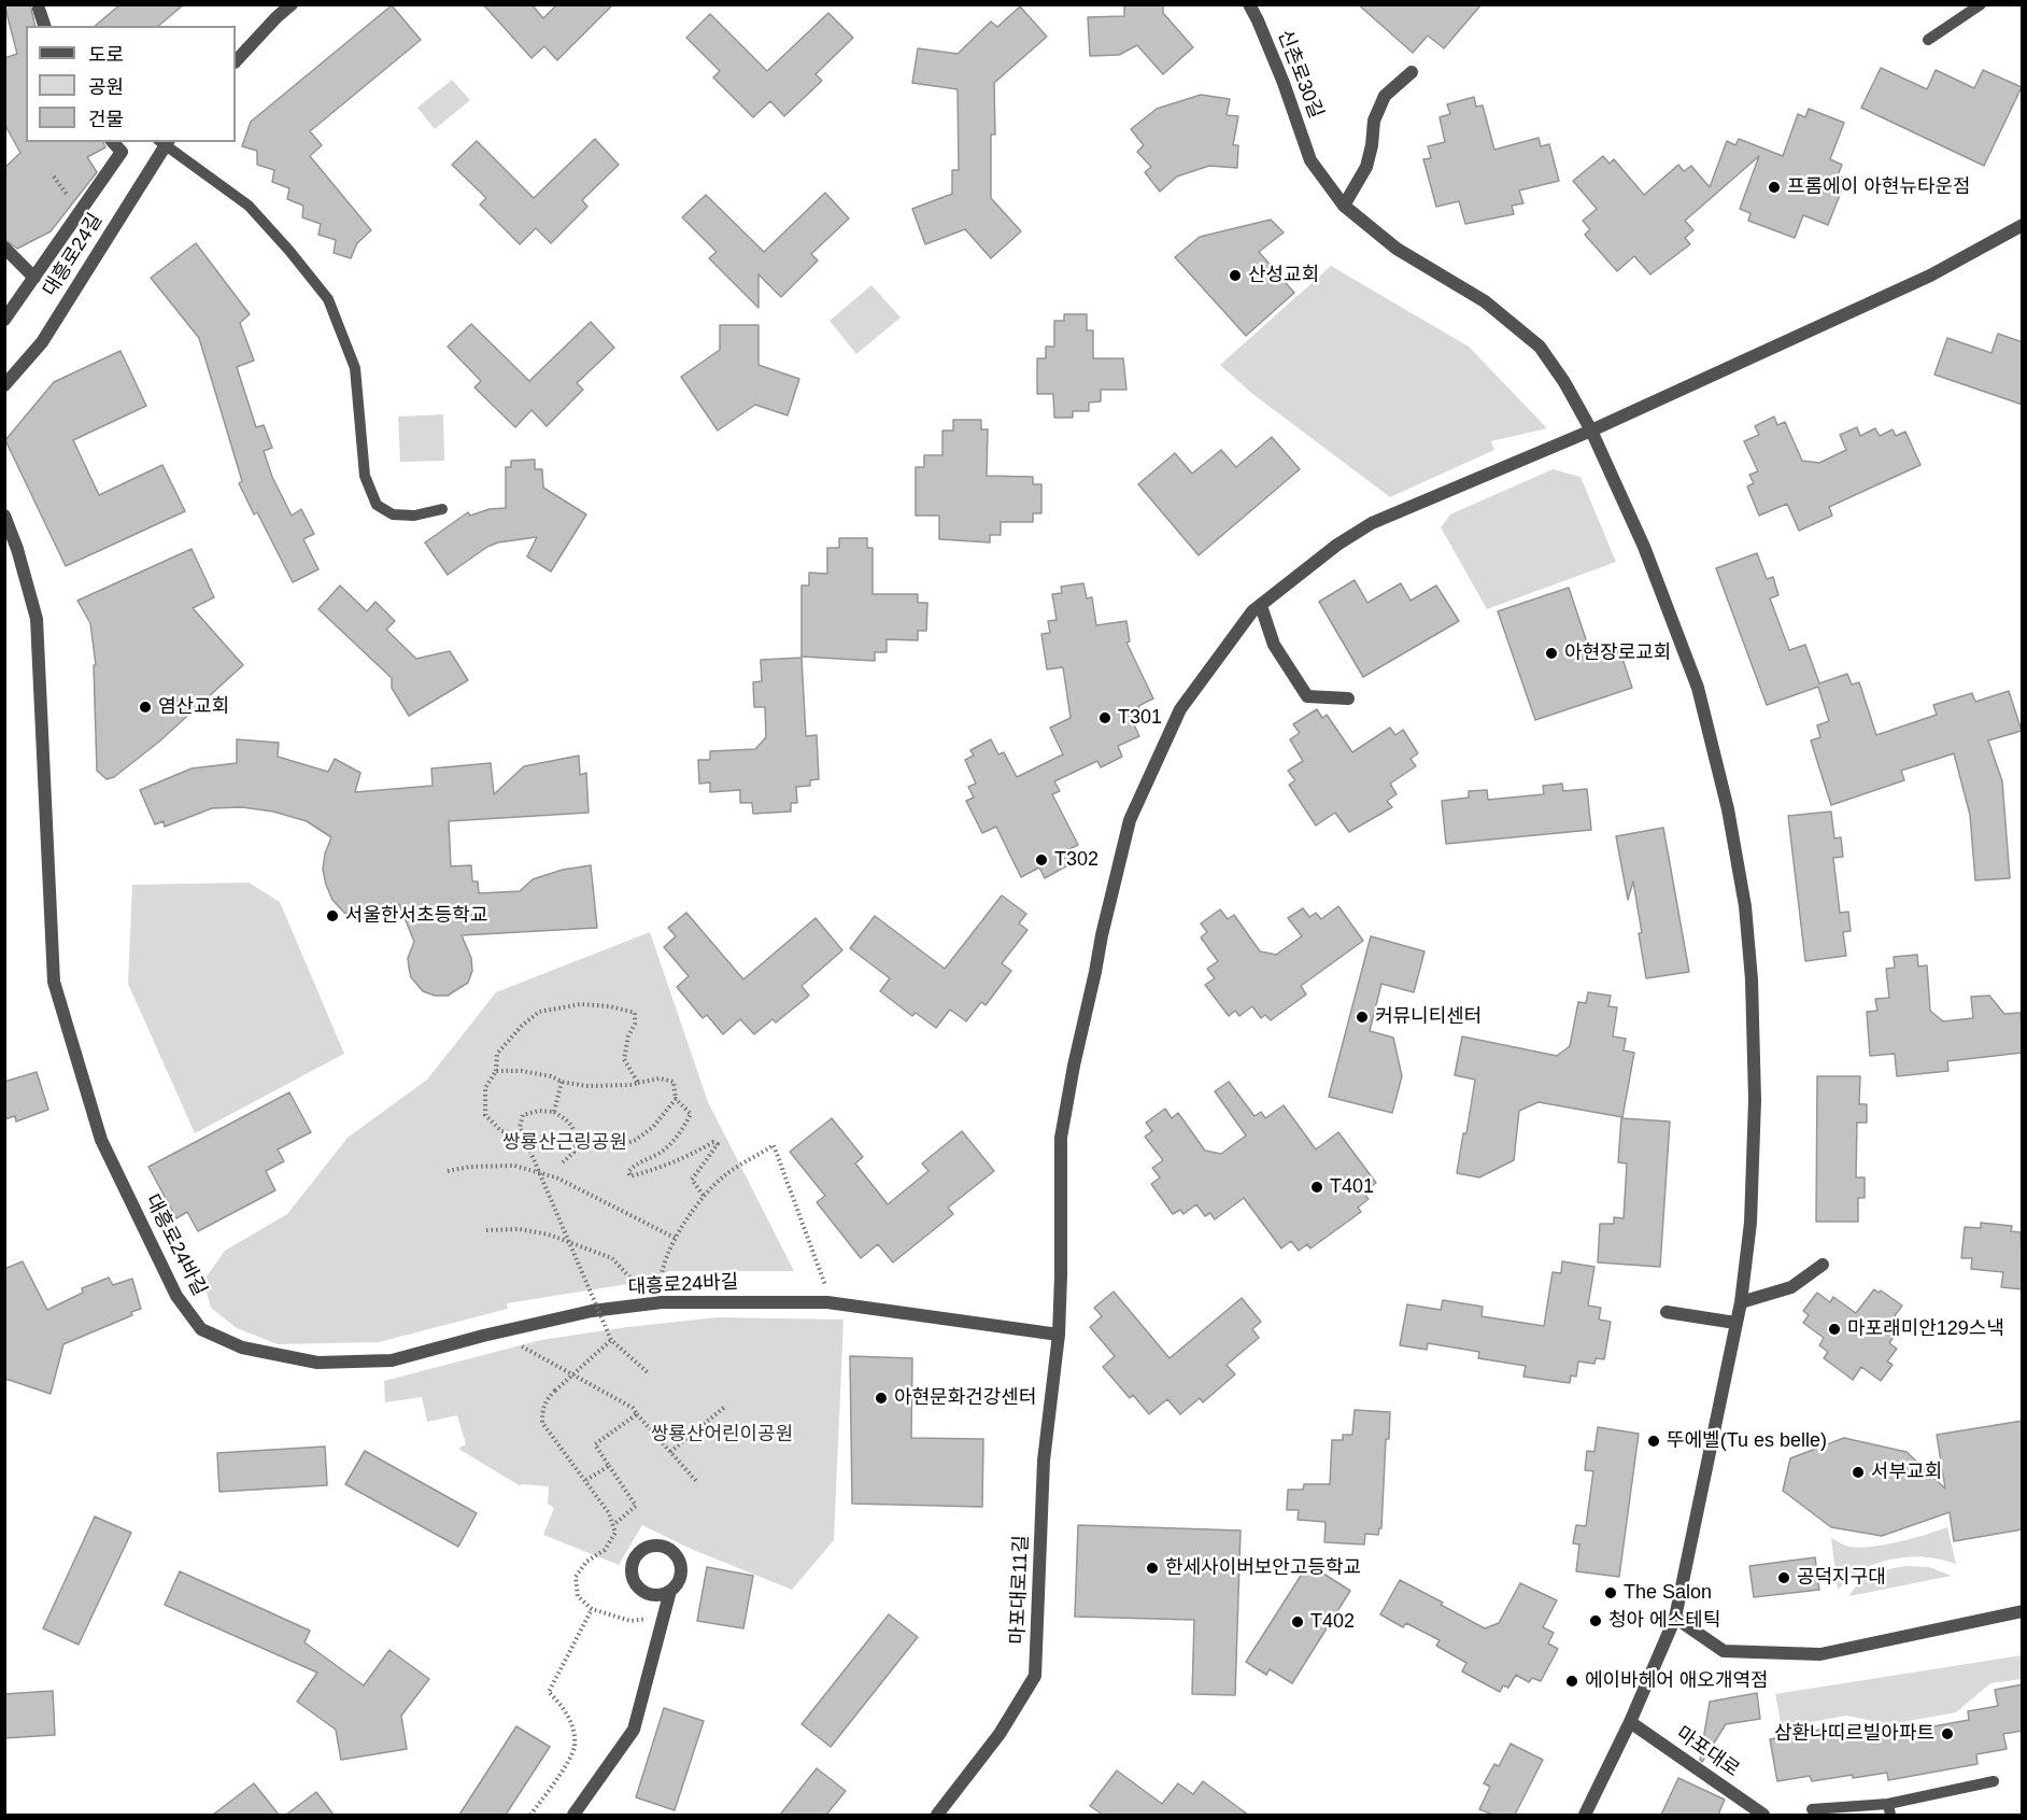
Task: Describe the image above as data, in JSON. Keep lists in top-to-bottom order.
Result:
{
  "streets": {
    "street": [
      "신촌로30길",
      "대흥로24길",
      "대흥로24바길",
      "마포대로11길",
      "마포대로"
    ]
  },
  "crossings": [
    ["신촌로30길", "마포대로11길"],
    ["신촌로30길", "마포대로"],
    ["대흥로24바길", "마포대로11길"]
  ],
  "parks": ["쌍룡산근링공원", "쌍룡산어린이공원"],
  "places": [
    "프롬에이 아현뉴타운점",
    "산성교회",
    "아현장로교회",
    "염산교회",
    "T301",
    "T302",
    "서울한서초등학교",
    "커뮤니티센터",
    "T401",
    "마포래미안129스낵",
    "아현문화건강센터",
    "뚜에벨(Tu es belle)",
    "서부교회",
    "한세사이버보안고등학교",
    "공덕지구대",
    "The Salon",
    "청아 에스테틱",
    "T402",
    "에이바헤어 애오개역점",
    "삼환나띠르빌아파트"
  ],
  "legend": ["도로", "공원", "건물"]
}
